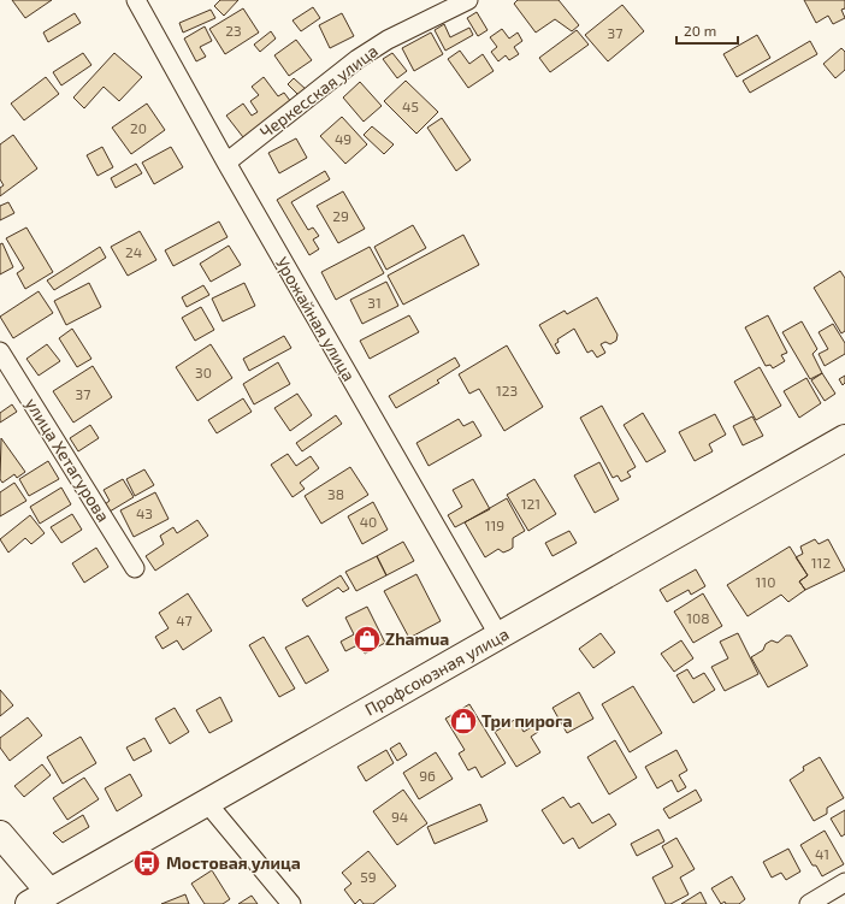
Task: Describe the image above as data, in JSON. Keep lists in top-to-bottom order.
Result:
{
  "streets": {
    "street": [
      "Черкесская улица",
      "Урожайная улица",
      "улица Хетагурова",
      "Профсоюзная улица"
    ]
  },
  "crossings": [
    ["Черкесская улица", "Урожайная улица"],
    ["Урожайная улица", "Профсоюзная улица"]
  ],
  "places": {
    "shop": ["Zhamua", "Три пирога"],
    "bus stop": ["Мостовая улица"]
  },
  "house_numbers": [
    "23",
    "37",
    "45",
    "20",
    "49",
    "29",
    "24",
    "31",
    "30",
    "123",
    "37",
    "38",
    "121",
    "43",
    "40",
    "119",
    "112",
    "110",
    "108",
    "47",
    "96",
    "94",
    "41",
    "59"
  ],
  "scale_bar": "20 m"
}
